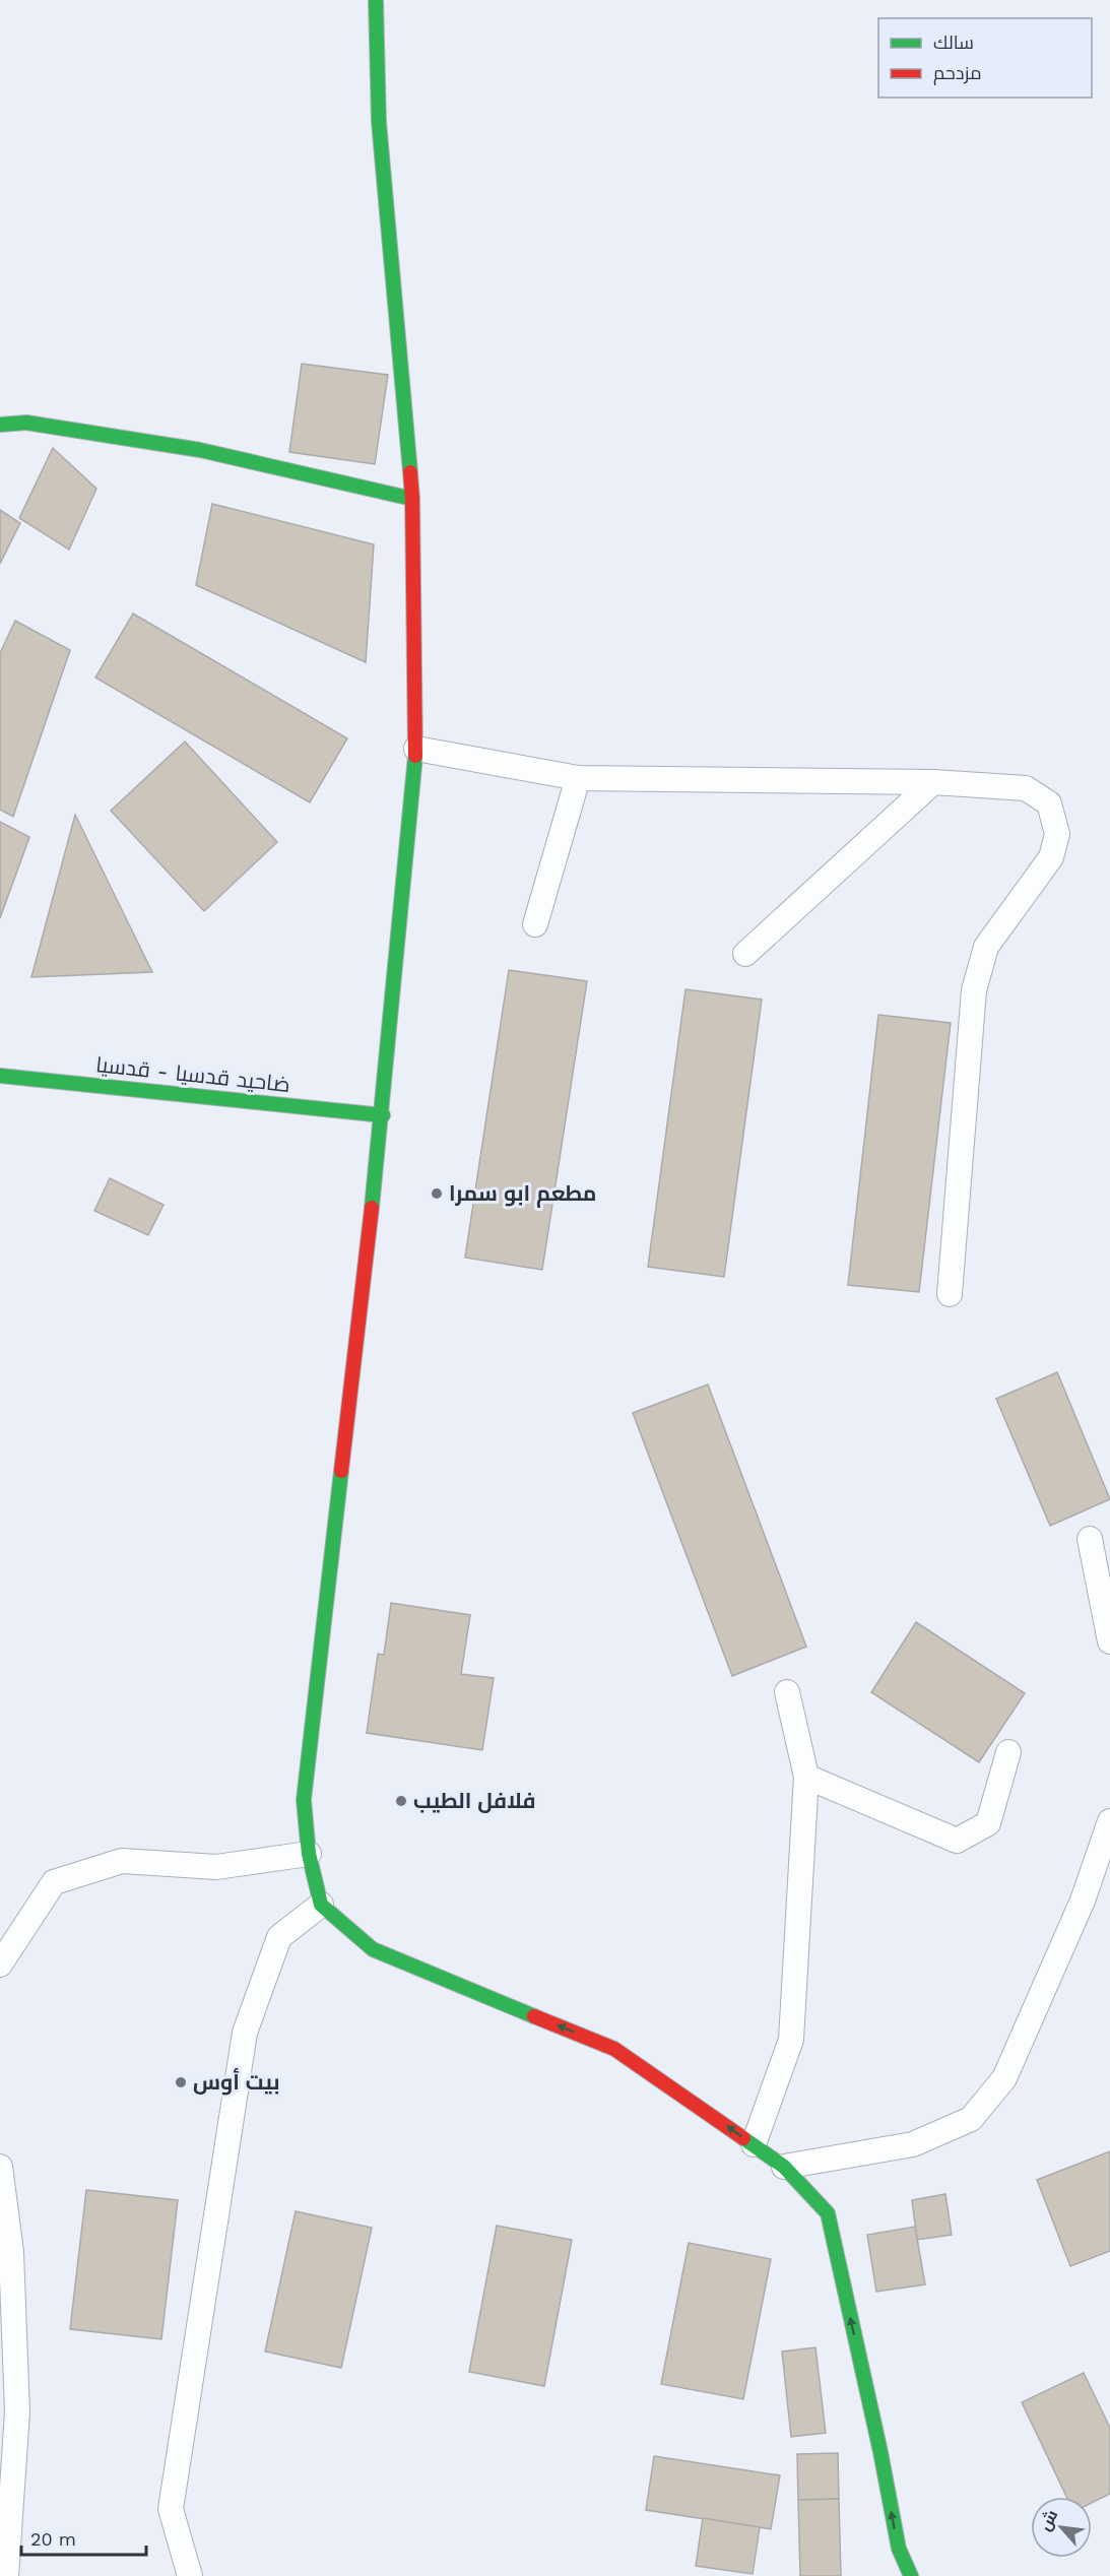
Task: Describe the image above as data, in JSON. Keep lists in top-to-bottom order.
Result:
{
  "streets": {
    "main road": ["ضاحيد قدسيا - قدسيا"]
  },
  "places": ["مطعم ابو سمرا", "فلافل الطيب", "بيت أوس"],
  "legend": ["سالك", "مزدحم"],
  "scale_bar": "20 m",
  "north": "top left"
}
